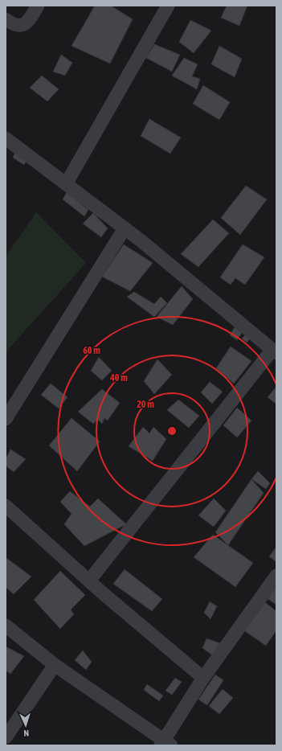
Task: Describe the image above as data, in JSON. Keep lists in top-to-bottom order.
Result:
{
  "north": "bottom",
  "rings": ["60 m", "40 m", "20 m"]
}
